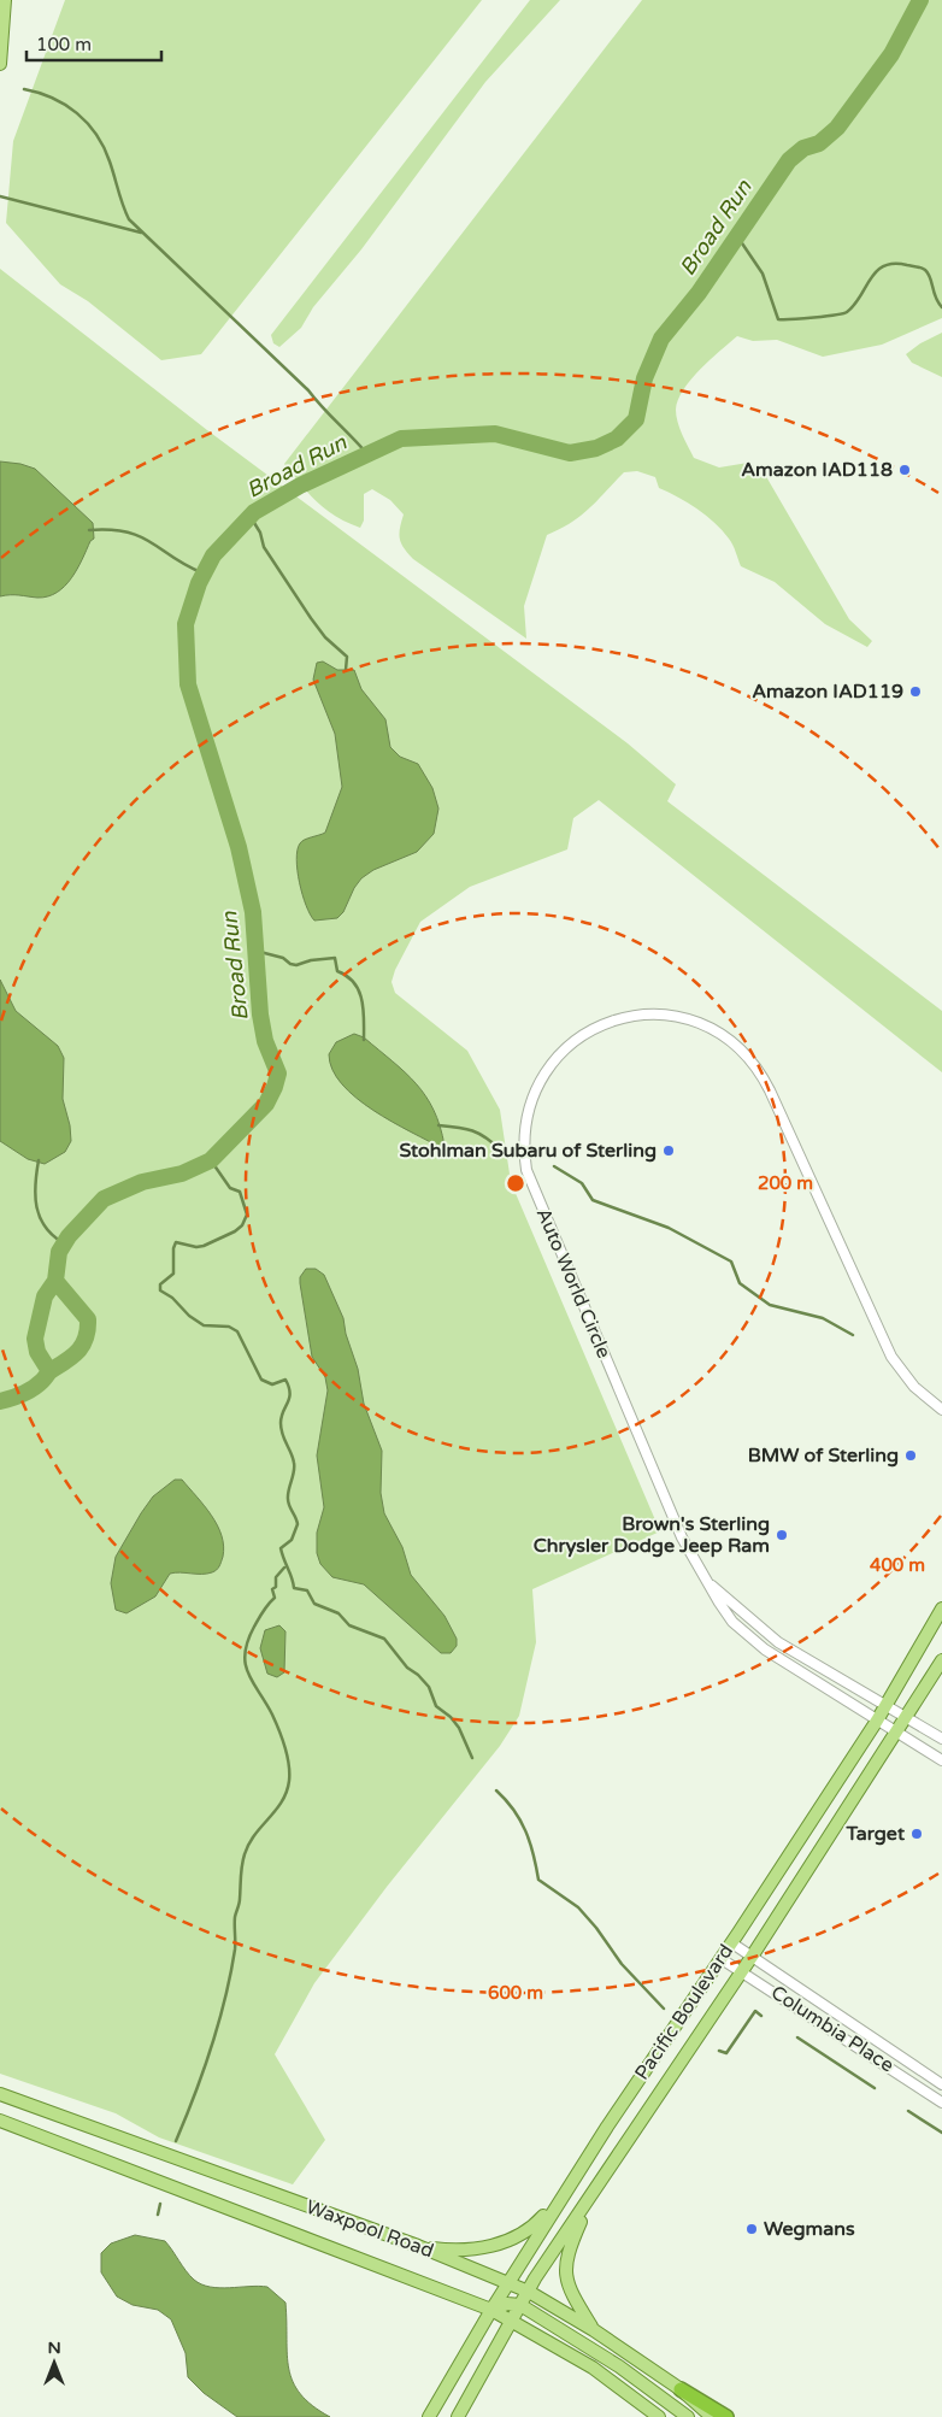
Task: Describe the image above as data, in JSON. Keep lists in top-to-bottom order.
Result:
{
  "streets": {
    "main road": ["Pacific Boulevard", "Waxpool Road"],
    "street": ["Auto World Circle", "Columbia Place"]
  },
  "crossings": [
    ["Auto World Circle", "Pacific Boulevard"],
    ["Pacific Boulevard", "Columbia Place"],
    ["Pacific Boulevard", "Waxpool Road"]
  ],
  "water": ["Broad Run"],
  "places": [
    "Amazon IAD118",
    "Amazon IAD119",
    "Stohlman Subaru of Sterling",
    "BMW of Sterling",
    "Brown's Sterling Chrysler Dodge Jeep Ram",
    "Target",
    "Wegmans"
  ],
  "scale_bar": "100 m",
  "north": "top",
  "rings": ["200 m", "400 m", "600 m"]
}
